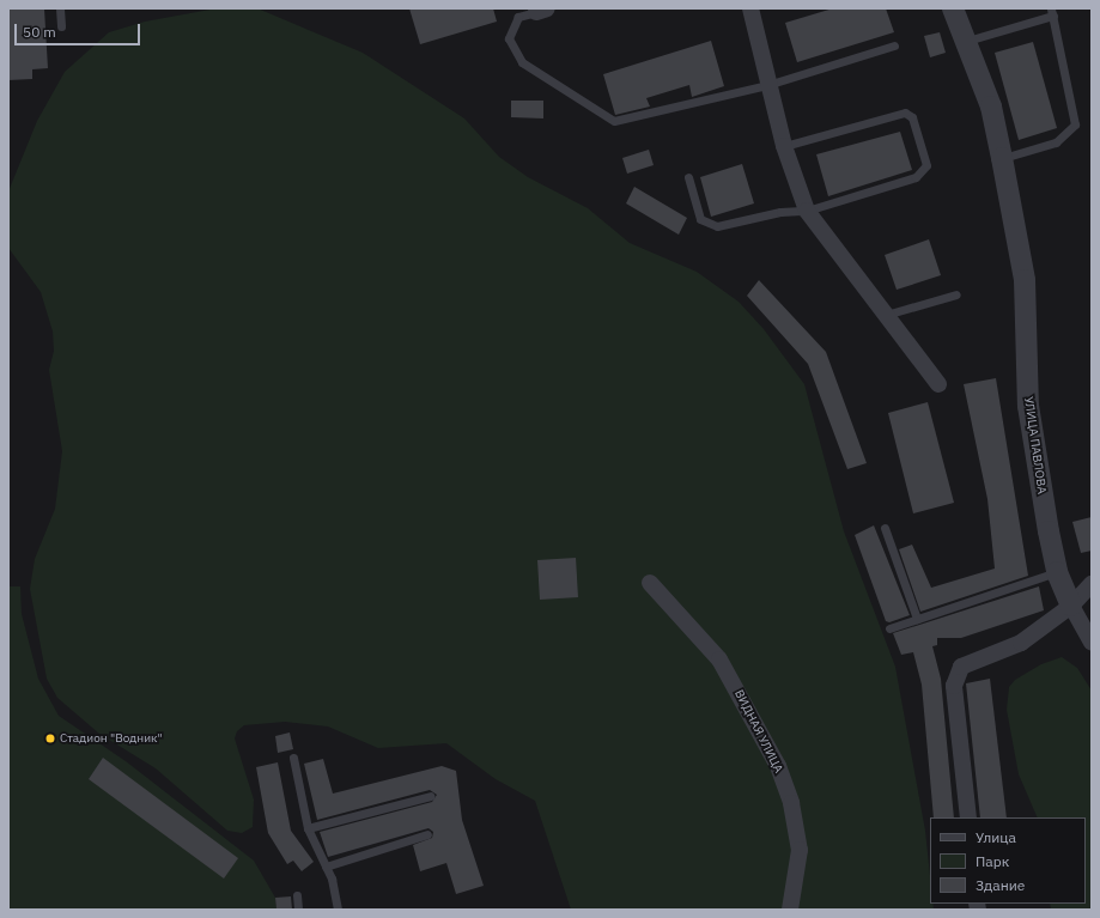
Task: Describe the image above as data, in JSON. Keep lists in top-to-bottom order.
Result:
{
  "streets": {
    "street": ["УЛИЦА ПАВЛОВА", "ВИДНАЯ УЛИЦА"]
  },
  "places": ["Стадион \"Водник\""],
  "legend": ["Улица", "Парк", "Здание"],
  "scale_bar": "50 m"
}
